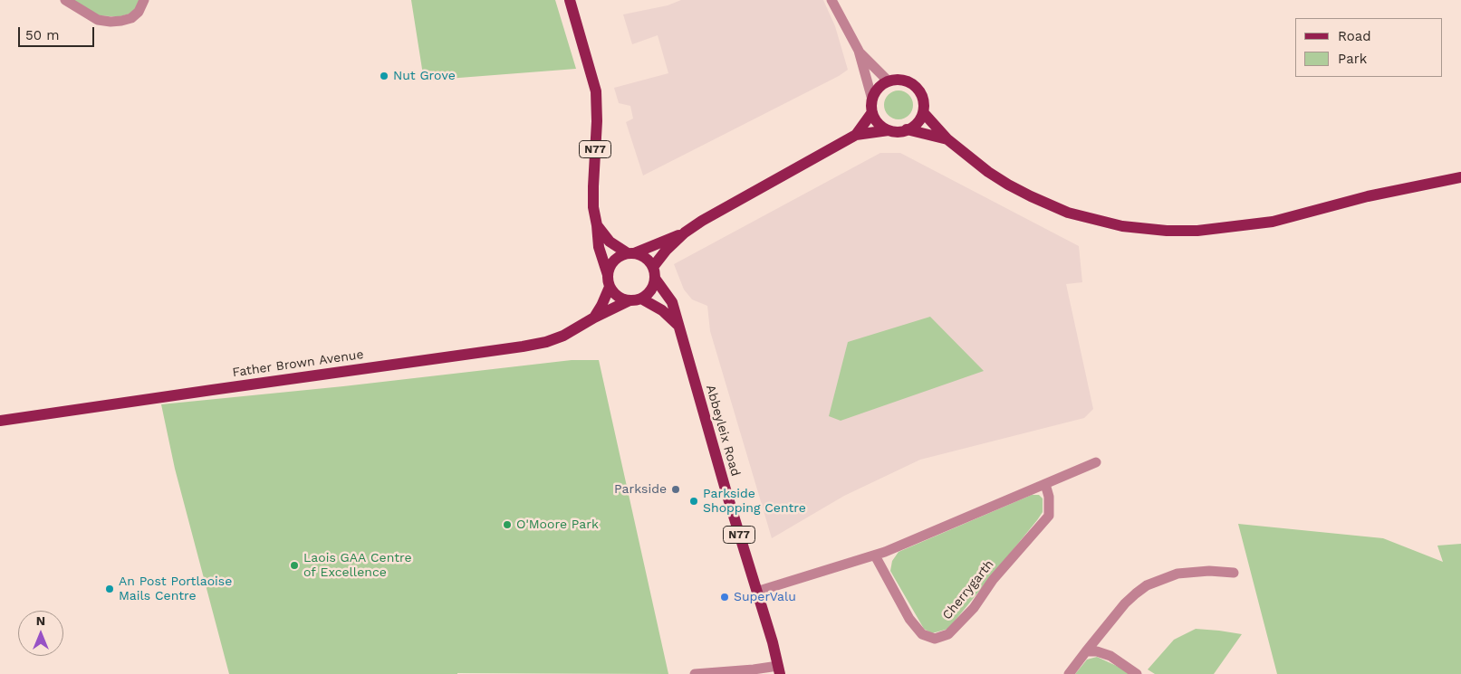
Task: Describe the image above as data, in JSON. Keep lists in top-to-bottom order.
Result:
{
  "streets": {
    "main road": ["N77", "Father Brown Avenue", "Abbeyleix Road"],
    "street": ["Cherrygarth"]
  },
  "crossings": [
    ["N77", "Father Brown Avenue"],
    ["N77", "Abbeyleix Road"],
    ["Father Brown Avenue", "Abbeyleix Road"]
  ],
  "places": [
    "Nut Grove",
    "Parkside",
    "Parkside Shopping Centre",
    "O'Moore Park",
    "Laois GAA Centre of Excellence",
    "An Post Portlaoise Mails Centre",
    "SuperValu"
  ],
  "legend": ["Road", "Park"],
  "scale_bar": "50 m",
  "north": "top"
}
